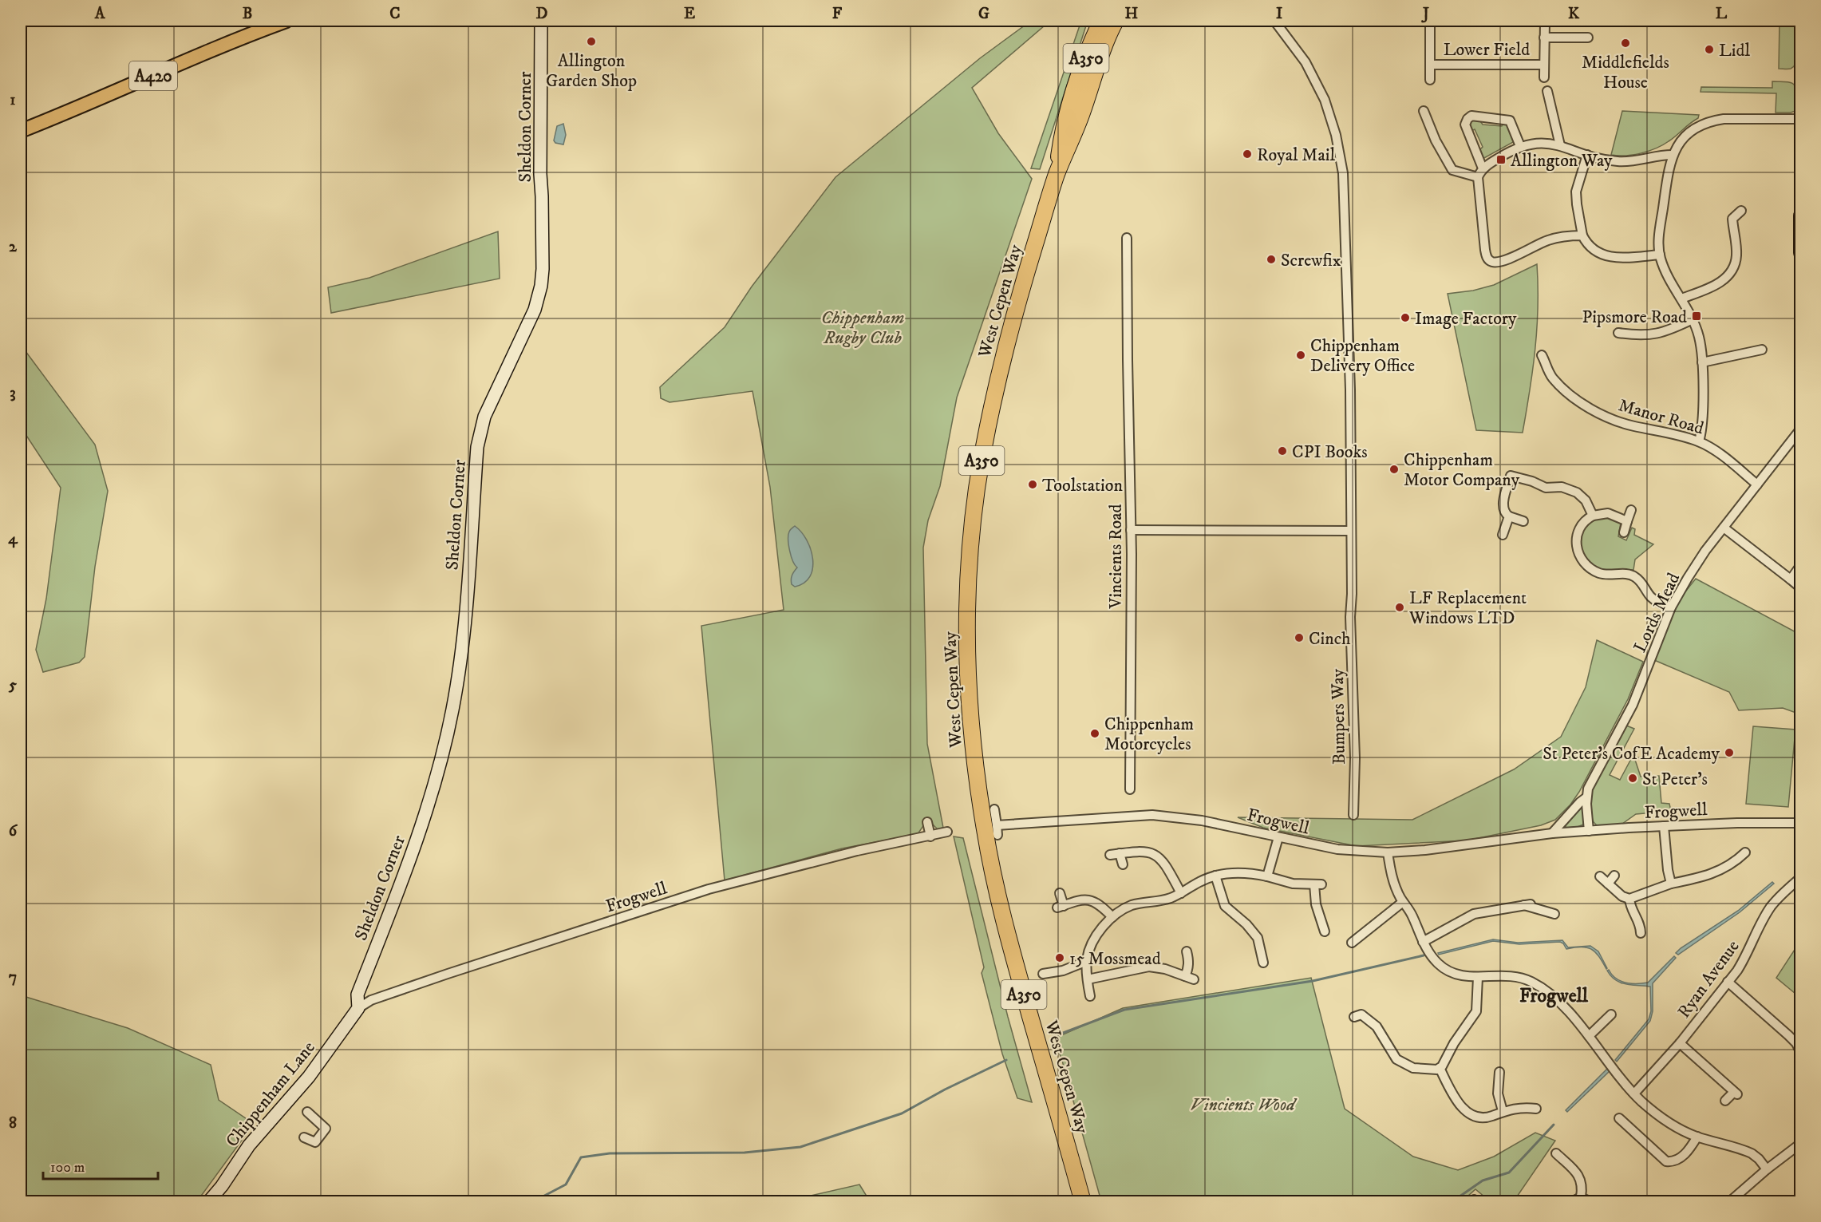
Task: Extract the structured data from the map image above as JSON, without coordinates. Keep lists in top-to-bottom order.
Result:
{
  "streets": {
    "highway": ["A350", "West Cepen Way"],
    "main road": ["A420"],
    "street": [
      "Lower Field",
      "Sheldon Corner",
      "Manor Road",
      "Vincients Road",
      "Lords Mead",
      "Bumpers Way",
      "Frogwell",
      "Ryan Avenue",
      "Chippenham Lane"
    ]
  },
  "crossings": [
    ["Sheldon Corner", "Frogwell"],
    ["Sheldon Corner", "Chippenham Lane"],
    ["Manor Road", "Lords Mead"],
    ["Lords Mead", "Frogwell"],
    ["Frogwell", "Chippenham Lane"]
  ],
  "districts": ["Frogwell"],
  "parks": ["Chippenham Rugby Club", "Vincients Wood"],
  "places": {
    "other": [
      "Allington Garden Shop",
      "Middlefields House",
      "Lidl",
      "Royal Mail",
      "Screwfix",
      "Image Factory",
      "Chippenham Delivery Office",
      "CPI Books",
      "Chippenham Motor Company",
      "Toolstation",
      "LF Replacement Windows LTD",
      "Cinch",
      "Chippenham Motorcycles",
      "St Peter's CofE Academy",
      "St Peter's",
      "15 Mossmead"
    ],
    "transit": ["Allington Way", "Pipsmore Road"]
  },
  "scale_bar": "100 m",
  "grid": {
    "columns": [
      "A",
      "B",
      "C",
      "D",
      "E",
      "F",
      "G",
      "H",
      "I",
      "J",
      "K",
      "L"
    ],
    "rows": [
      "1",
      "2",
      "3",
      "4",
      "5",
      "6",
      "7",
      "8"
    ]
  }
}
